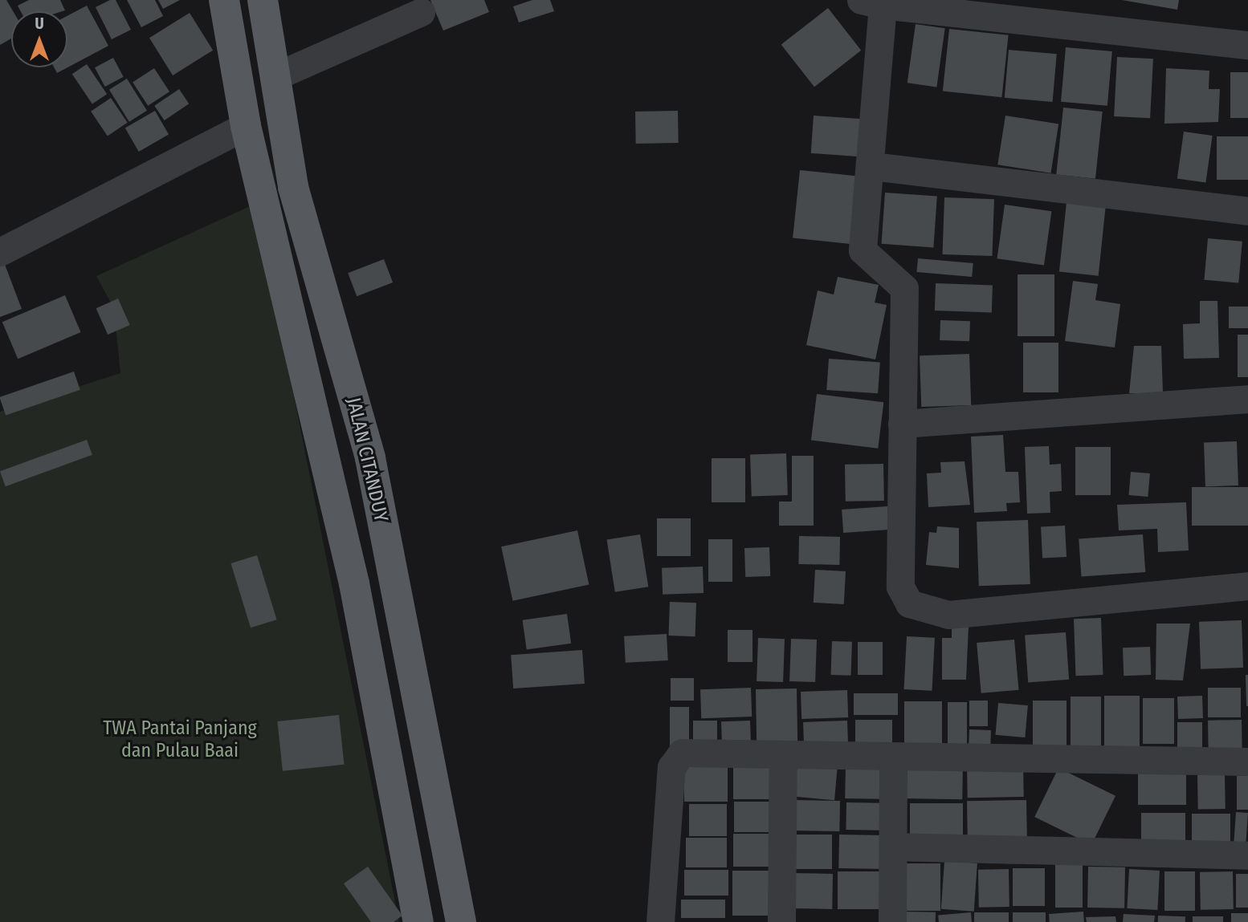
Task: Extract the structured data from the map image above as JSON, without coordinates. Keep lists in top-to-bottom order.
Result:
{
  "streets": {
    "main road": ["JALAN CITANDUY"]
  },
  "parks": ["TWA Pantai Panjang dan Pulau Baai"],
  "north": "top"
}
